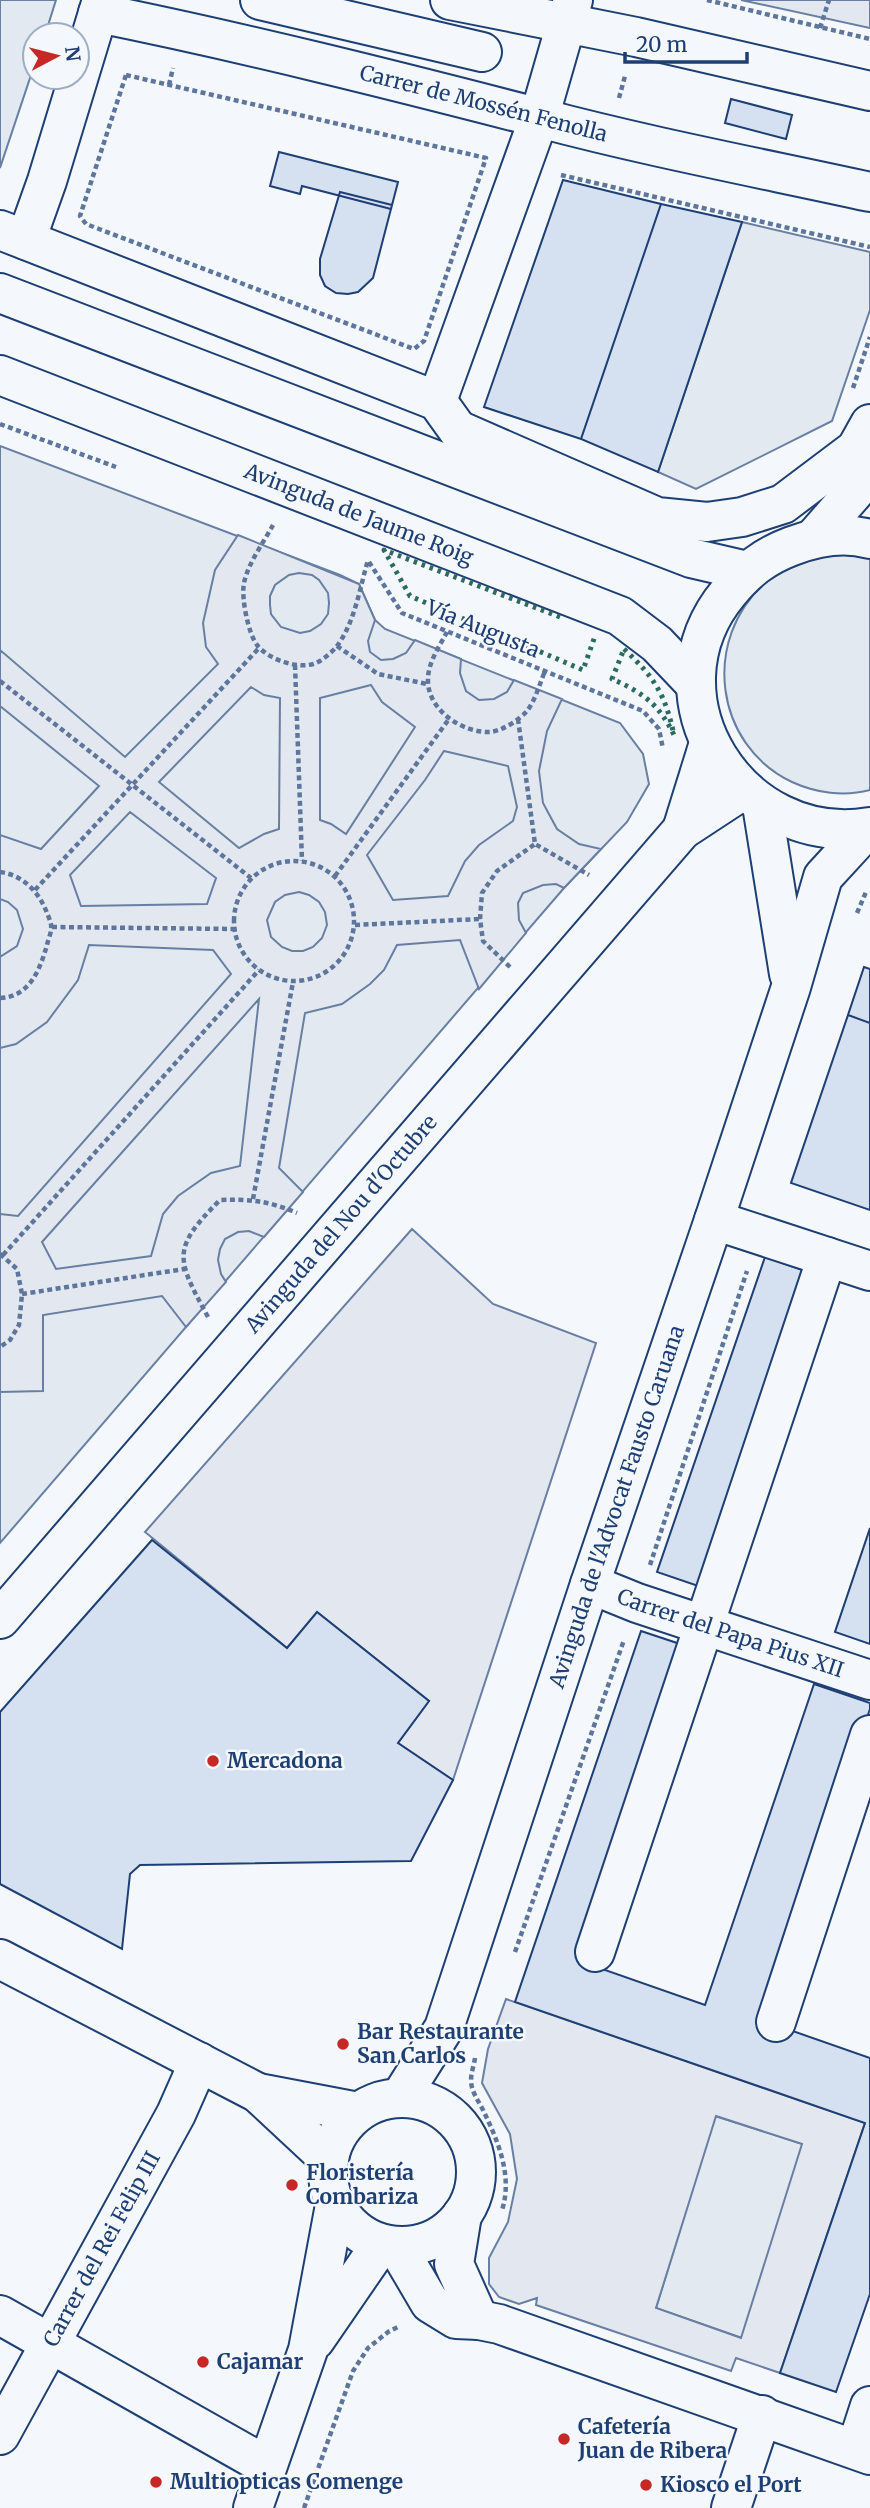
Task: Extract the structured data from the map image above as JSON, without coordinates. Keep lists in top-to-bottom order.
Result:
{
  "streets": {
    "street": [
      "Carrer de Mossén Fenolla",
      "Avinguda de Jaume Roig",
      "Avinguda del Nou d'Octubre",
      "Avinguda de l'Advocat Fausto Caruana",
      "Carrer del Papa Pius XII",
      "Carrer del Rei Felip III"
    ],
    "path": ["Vía Augusta"]
  },
  "crossings": [
    ["Avinguda del Nou d'Octubre", "Avinguda de l'Advocat Fausto Caruana"],
    ["Avinguda de l'Advocat Fausto Caruana", "Carrer del Papa Pius XII"]
  ],
  "places": [
    "Mercadona",
    "Bar Restaurante San Carlos",
    "Floristería Combariza",
    "Cajamar",
    "Cafetería Juan de Ribera",
    "Multiopticas Comenge",
    "Kiosco el Port"
  ],
  "scale_bar": "20 m",
  "north": "right"
}
